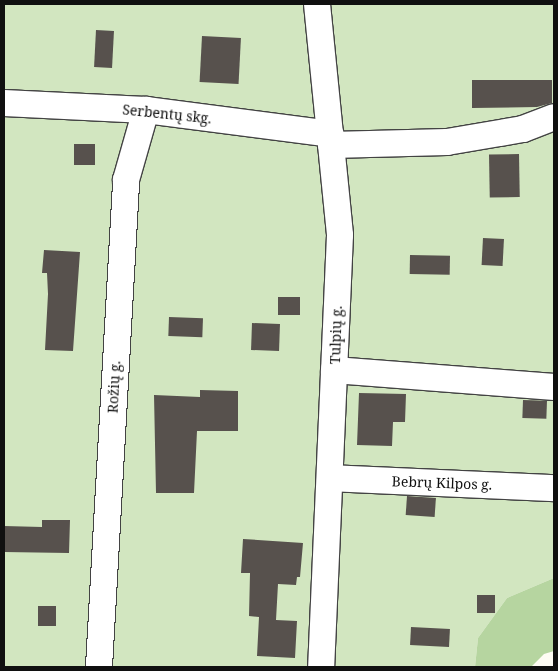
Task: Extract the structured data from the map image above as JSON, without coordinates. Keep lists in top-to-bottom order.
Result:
{
  "streets": {
    "street": [
      "Serbentų skg.",
      "Tulpių g.",
      "Rožių g.",
      "Bebrų Kilpos g."
    ]
  },
  "crossings": [
    ["Serbentų skg.", "Tulpių g."],
    ["Serbentų skg.", "Rožių g."],
    ["Tulpių g.", "Bebrų Kilpos g."]
  ]
}
